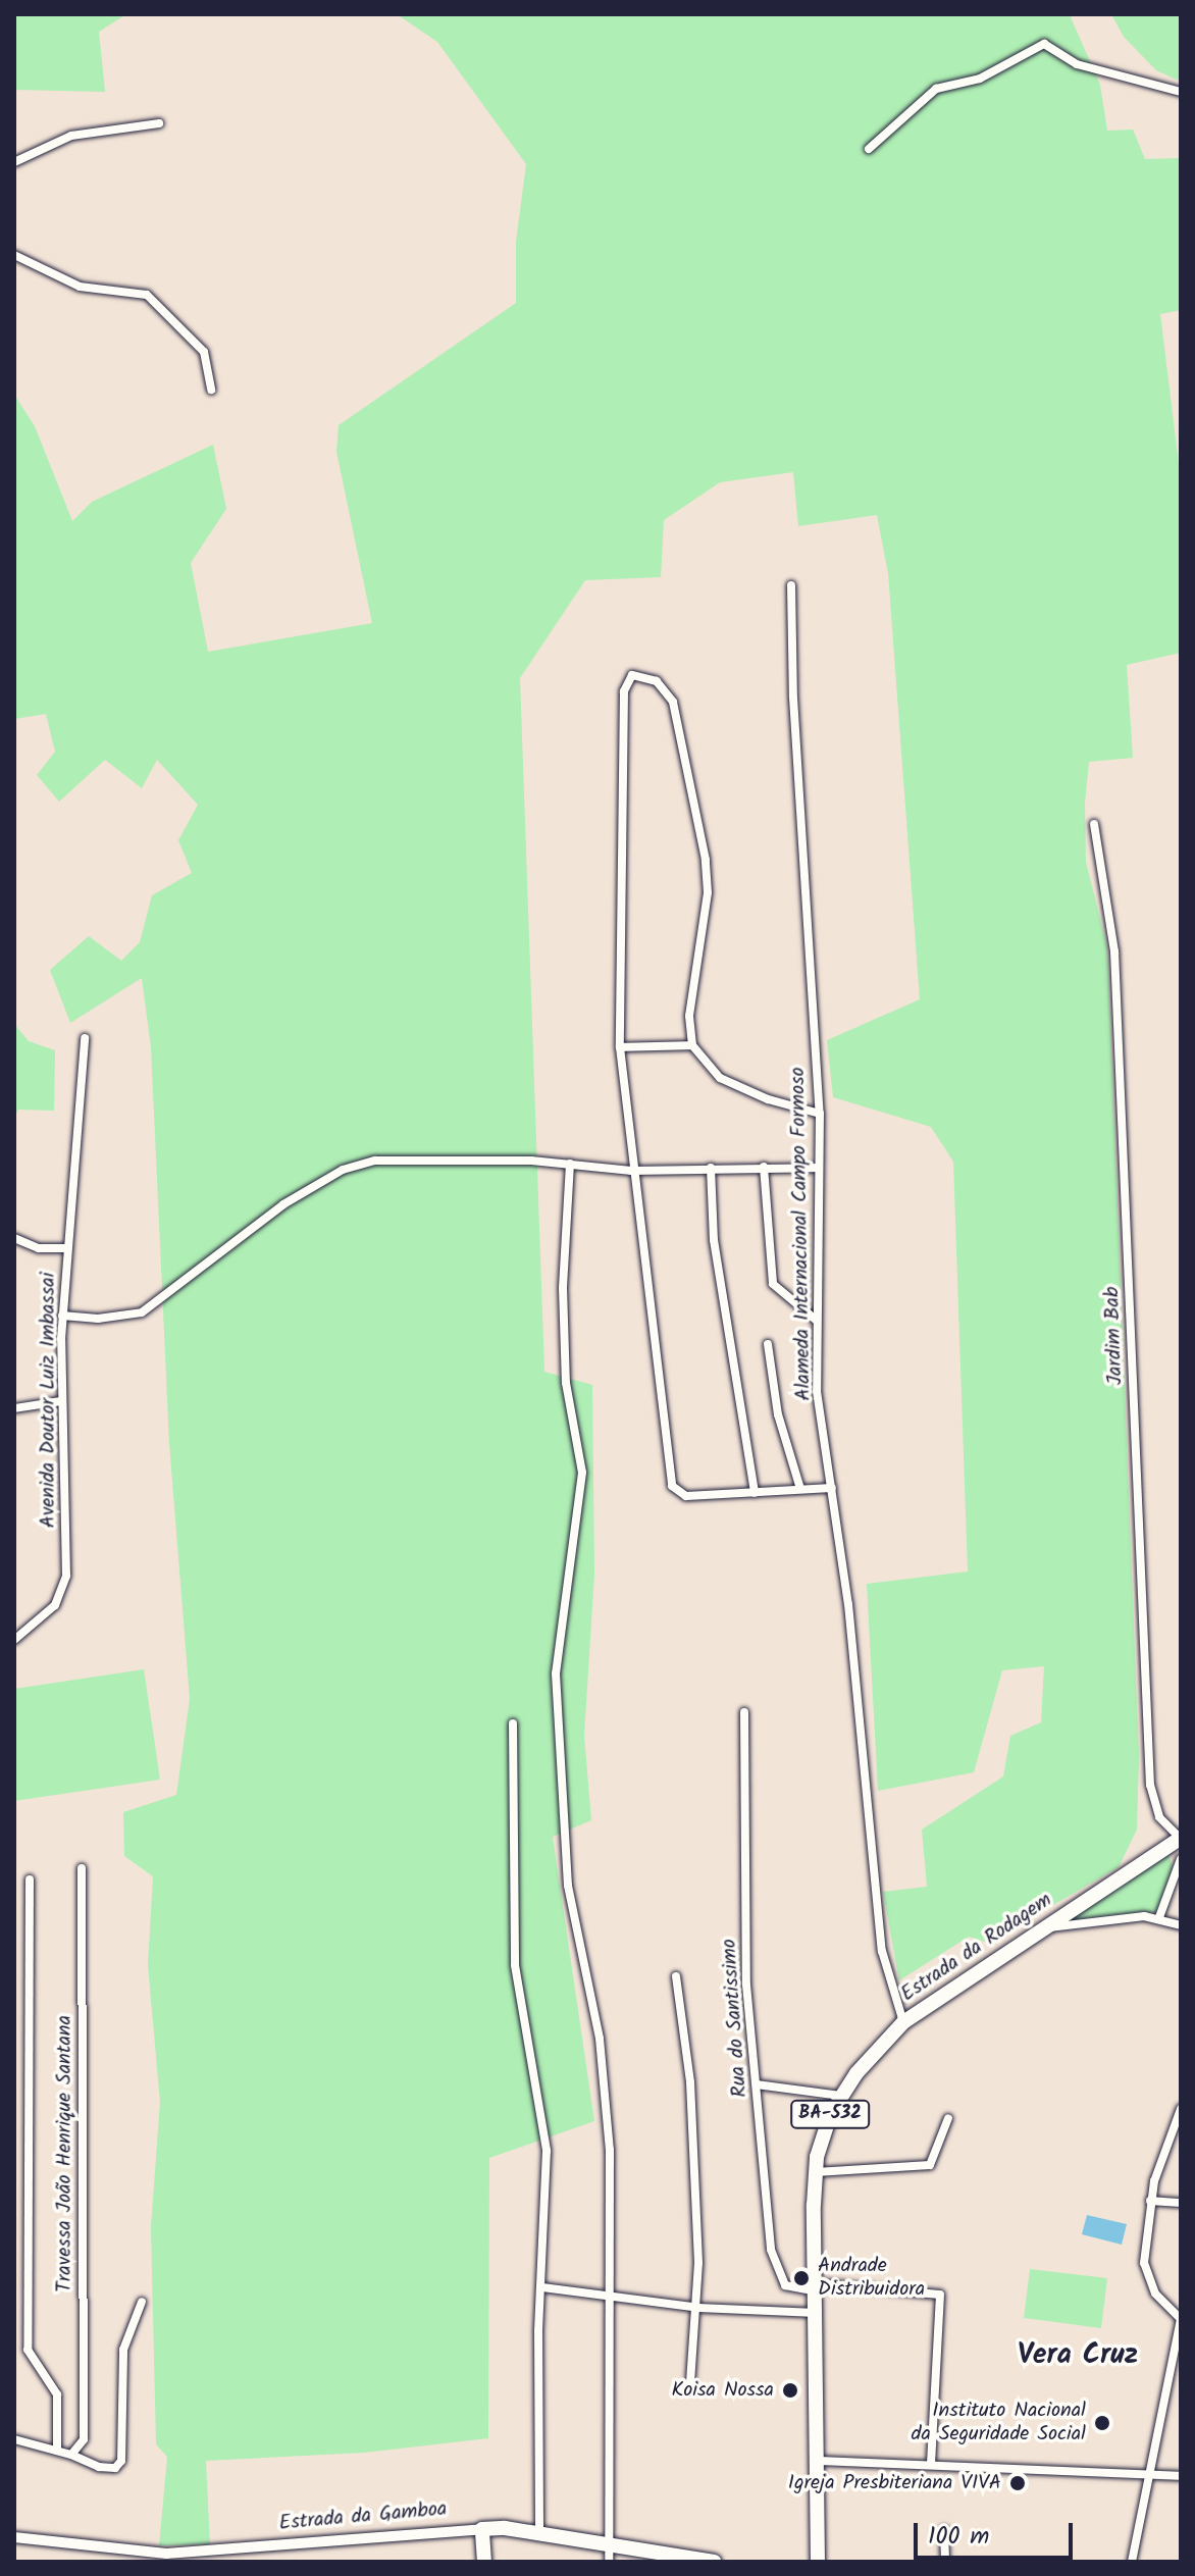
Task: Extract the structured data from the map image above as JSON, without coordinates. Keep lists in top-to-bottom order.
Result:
{
  "streets": {
    "main road": ["Estrada da Rodagem", "BA-532", "Estrada da Gamboa"],
    "street": [
      "Alameda Internacional Campo Formoso",
      "Jardim Bab",
      "Avenida Doutor Luiz Imbassai",
      "Rua do Santissimo",
      "Travessa João Henrique Santana"
    ]
  },
  "crossings": [
    ["Alameda Internacional Campo Formoso", "Estrada da Rodagem"],
    ["Jardim Bab", "Estrada da Rodagem"],
    ["Estrada da Rodagem", "Rua do Santissimo"]
  ],
  "districts": ["Vera Cruz"],
  "places": [
    "Andrade Distribuidora",
    "Koisa Nossa",
    "Instituto Nacional da Seguridade Social",
    "Igreja Presbiteriana VIVA"
  ],
  "scale_bar": "100 m"
}
